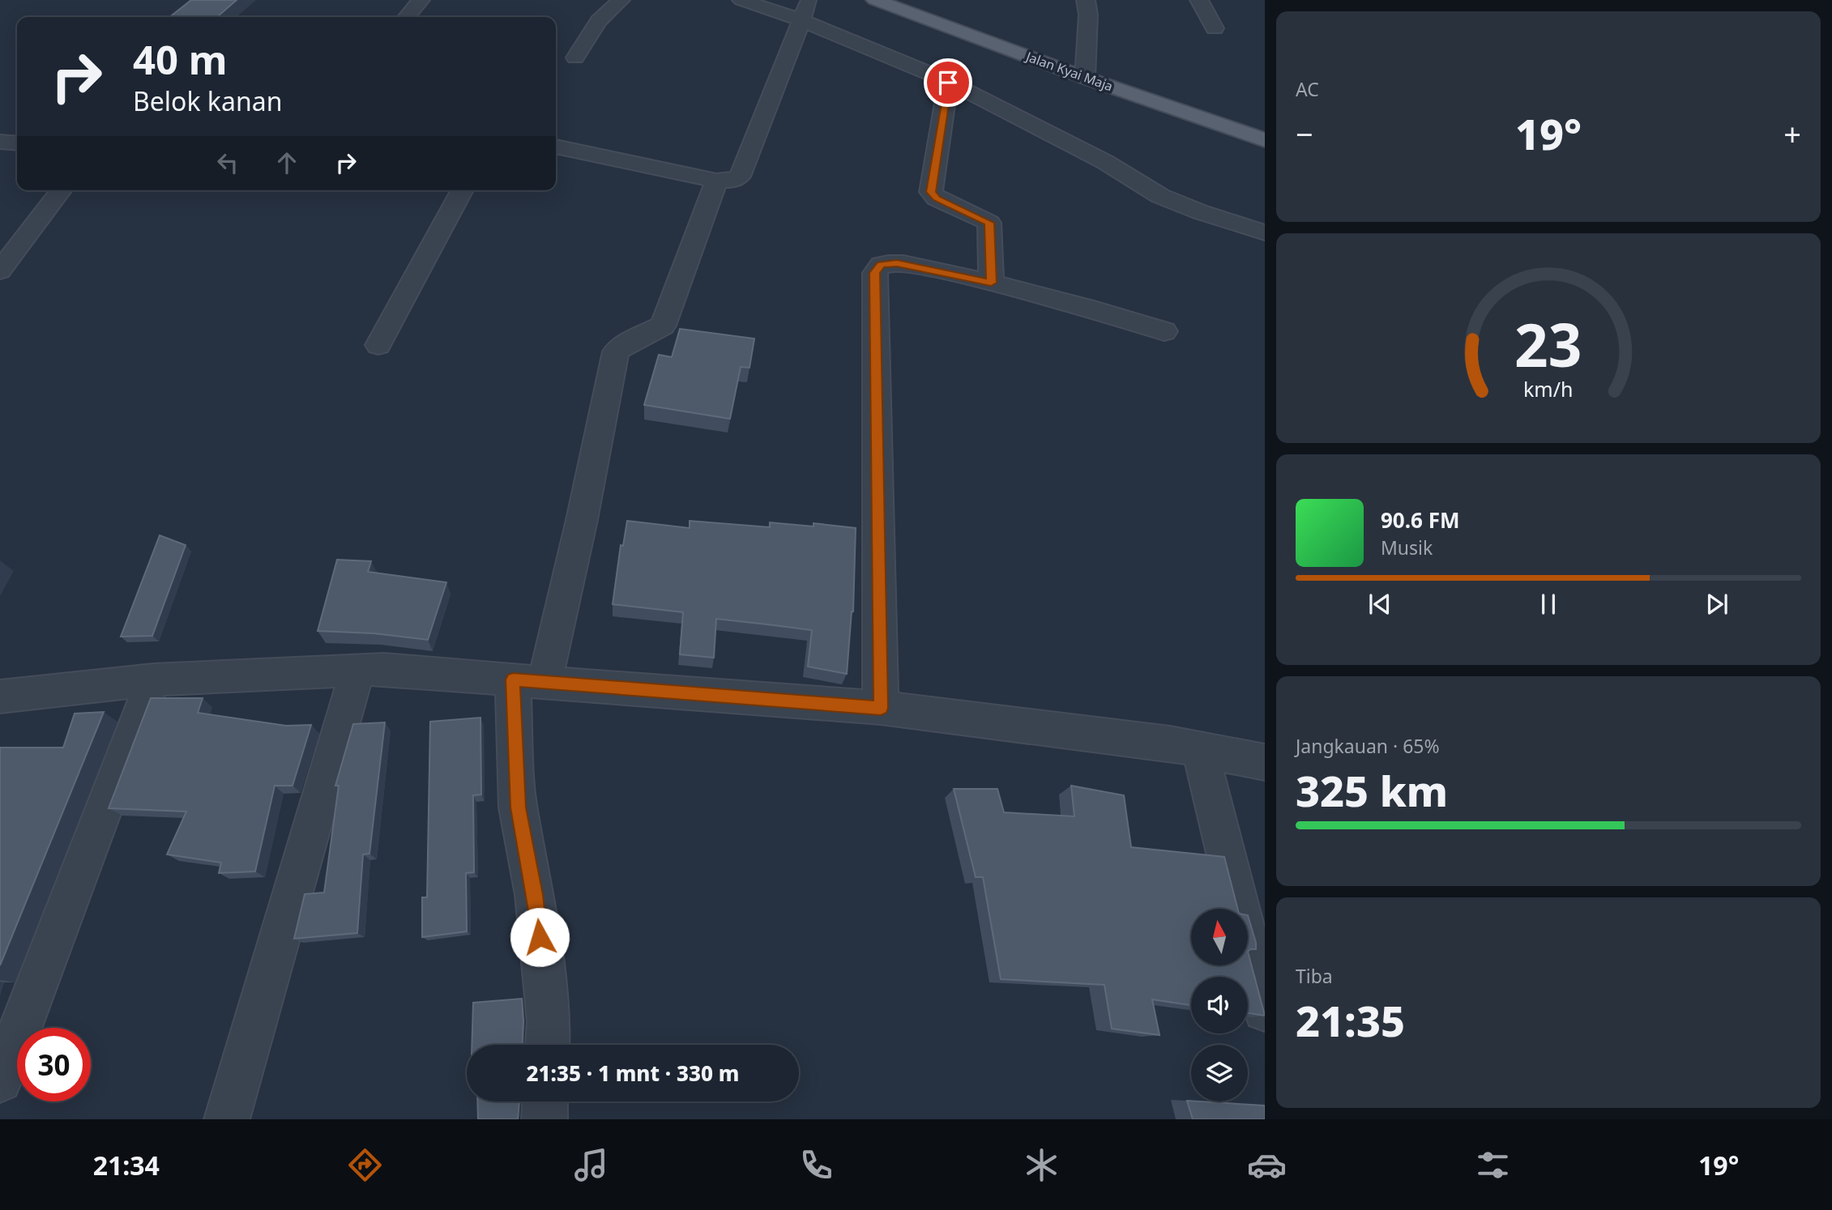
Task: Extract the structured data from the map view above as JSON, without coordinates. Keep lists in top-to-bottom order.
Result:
{
  "streets": {
    "main road": ["Jalan Kyai Maja"]
  },
  "north": "top",
  "page": {
    "tile": [
      "AC",
      ["Jangkauan · 65%", "325 km"],
      ["Tiba", "21:35"]
    ],
    "turn": ["40 m", "Belok kanan"],
    "heat": ["−", "19°", "+"],
    "song": ["90.6 FM", "Musik"],
    "limit": "30",
    "trip": "21:35 · 1 mnt · 330 m",
    "tabs": ["21:34", "19°"],
    "gauge": ["23", "km/h"]
  }
}
